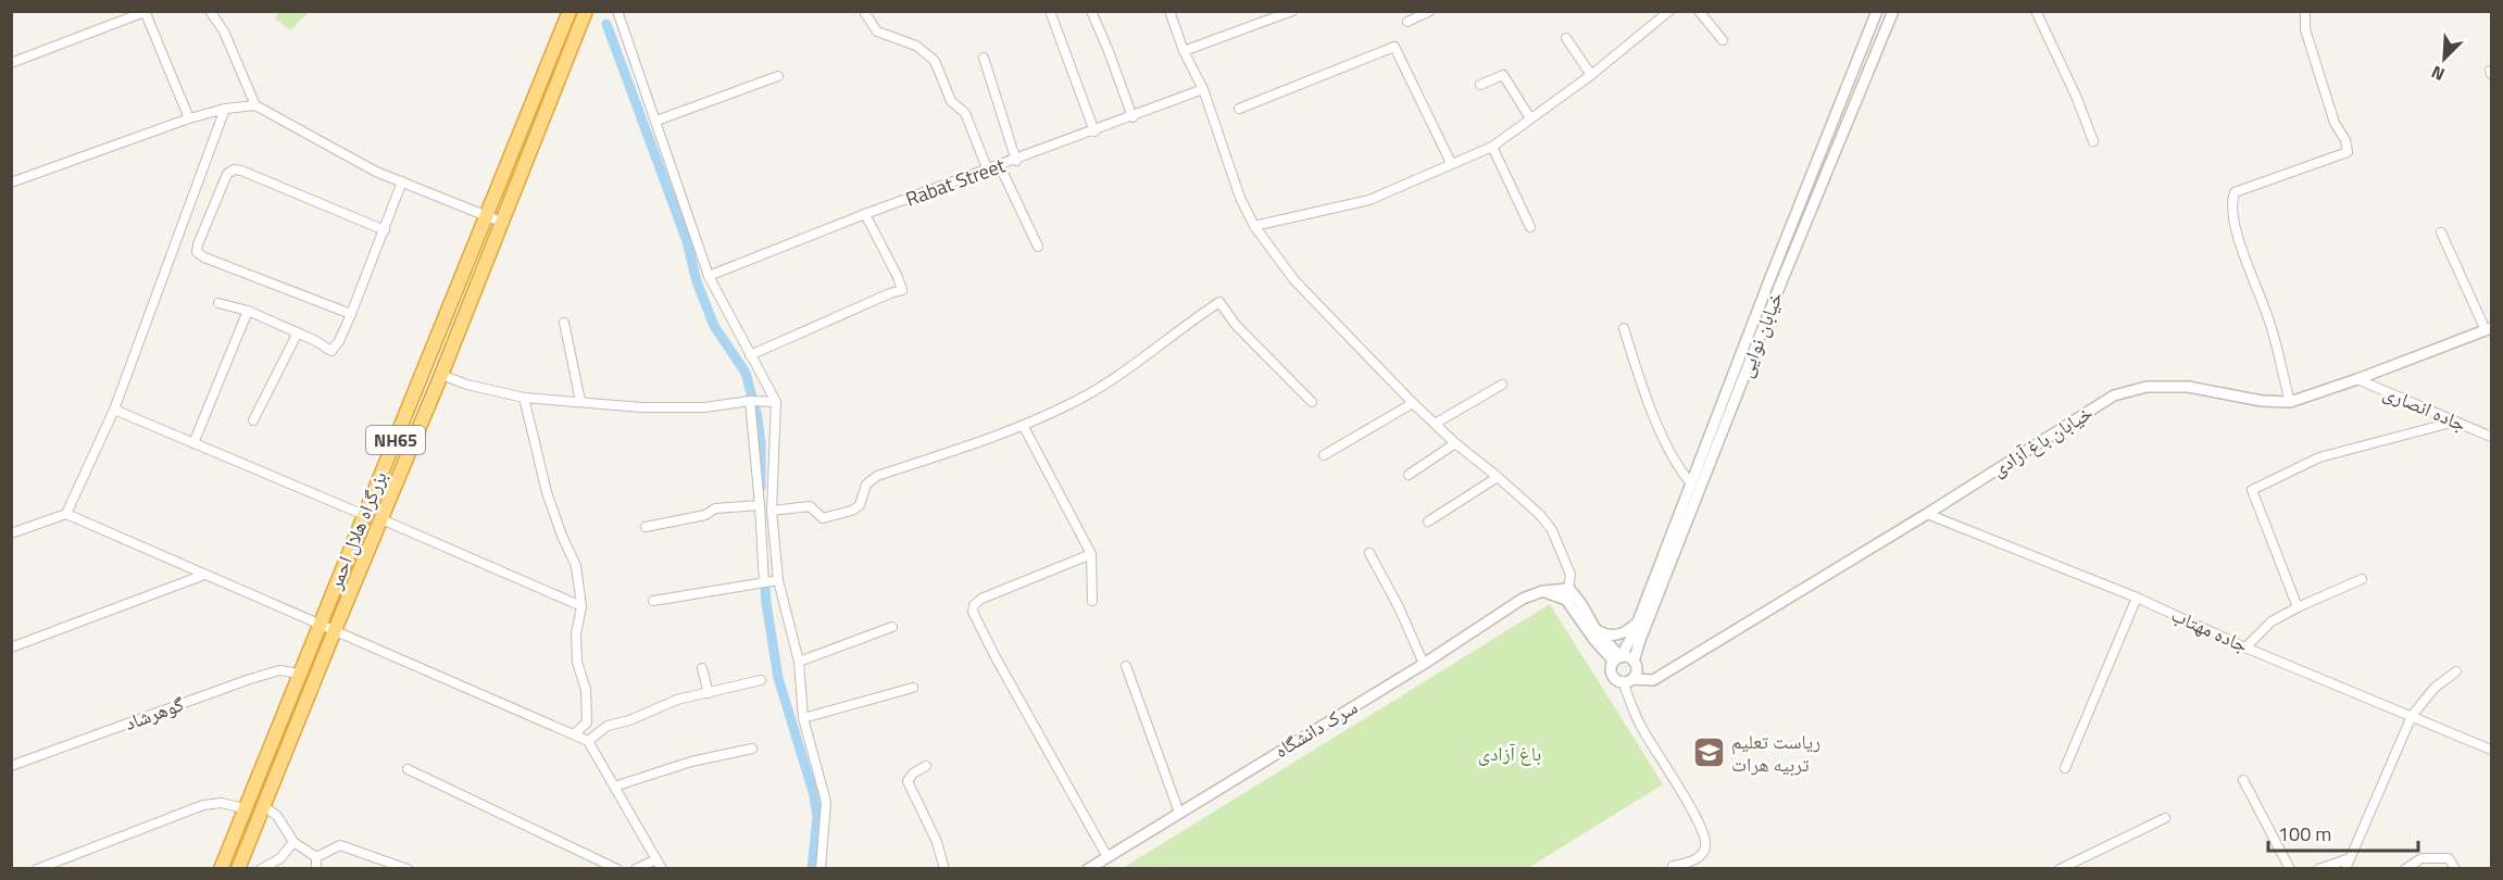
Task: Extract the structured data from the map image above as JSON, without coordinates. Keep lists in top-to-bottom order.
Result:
{
  "streets": {
    "highway": ["NH65", "بزرگراه هلال احمر"],
    "street": [
      "Rabat Street",
      "خیابان نوایی",
      "جاده انصاری",
      "خیابان باغ آزادی",
      "جاده مهتاب",
      "گوهرشاد",
      "سرک دانشگاه"
    ]
  },
  "crossings": [
    ["خیابان نوایی", "خیابان باغ آزادی"],
    ["جاده انصاری", "خیابان باغ آزادی"],
    ["خیابان باغ آزادی", "جاده مهتاب"],
    ["بزرگراه هلال احمر", "گوهرشاد"]
  ],
  "parks": ["باغ آزادی"],
  "places": {
    "school or university": ["ریاست تعلیم تربیه هرات"]
  },
  "scale_bar": "100 m",
  "north": "bottom left"
}
